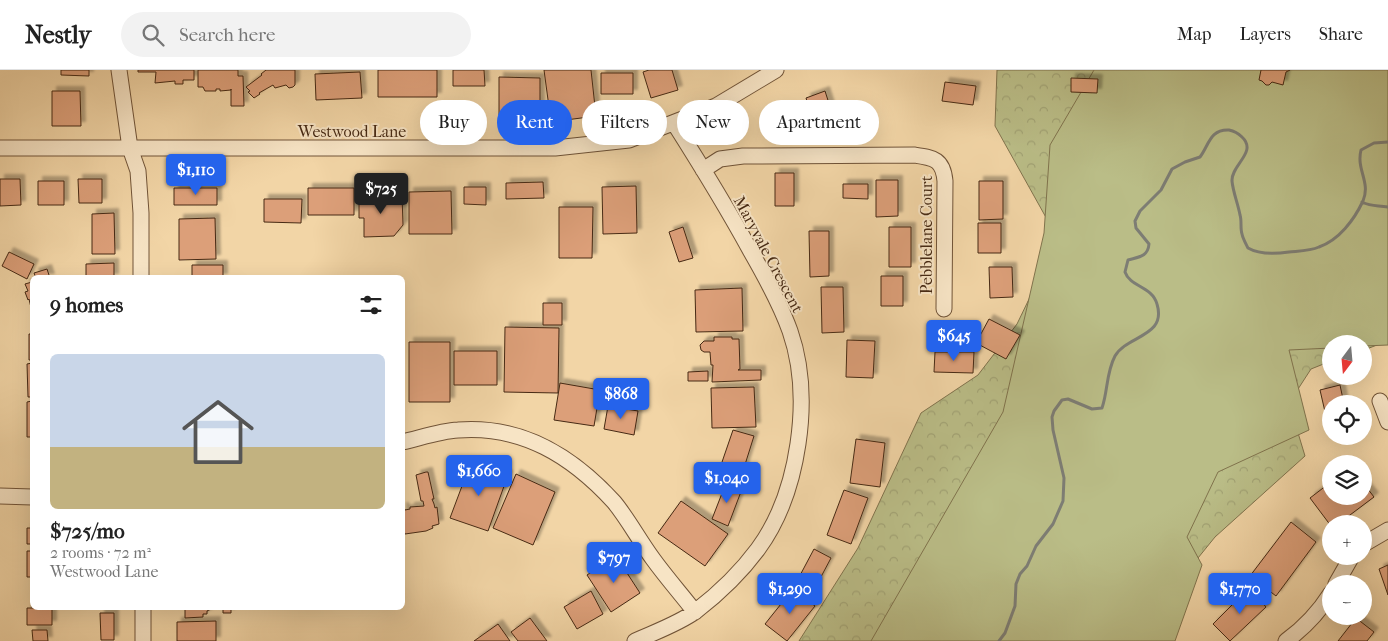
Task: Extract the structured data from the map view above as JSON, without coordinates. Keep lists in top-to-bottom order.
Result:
{
  "streets": {
    "street": ["Westwood Lane", "Pebblelane Court", "Maryvale Crescent"]
  },
  "crossings": [
    ["Westwood Lane", "Maryvale Crescent"],
    ["Pebblelane Court", "Maryvale Crescent"]
  ],
  "north": "bottom",
  "page": {
    "header": "Nestly",
    "search": "Search here",
    "nav": ["Map", "Layers", "Share"],
    "chip": [
      "Buy",
      "Rent",
      "Filters",
      "New",
      "Apartment"
    ],
    "price": [
      "$1,110",
      "$725",
      "$645",
      "$868",
      "$1,660",
      "$1,040",
      "$797",
      "$1,290",
      "$1,770"
    ],
    "heading": "9 homes",
    "map_buttons": ["+", "−"],
    "list": [
      {
        "name": "$725/mo",
        "note": "2 rooms · 72 m² · Westwood Lane"
      }
    ]
  }
}
